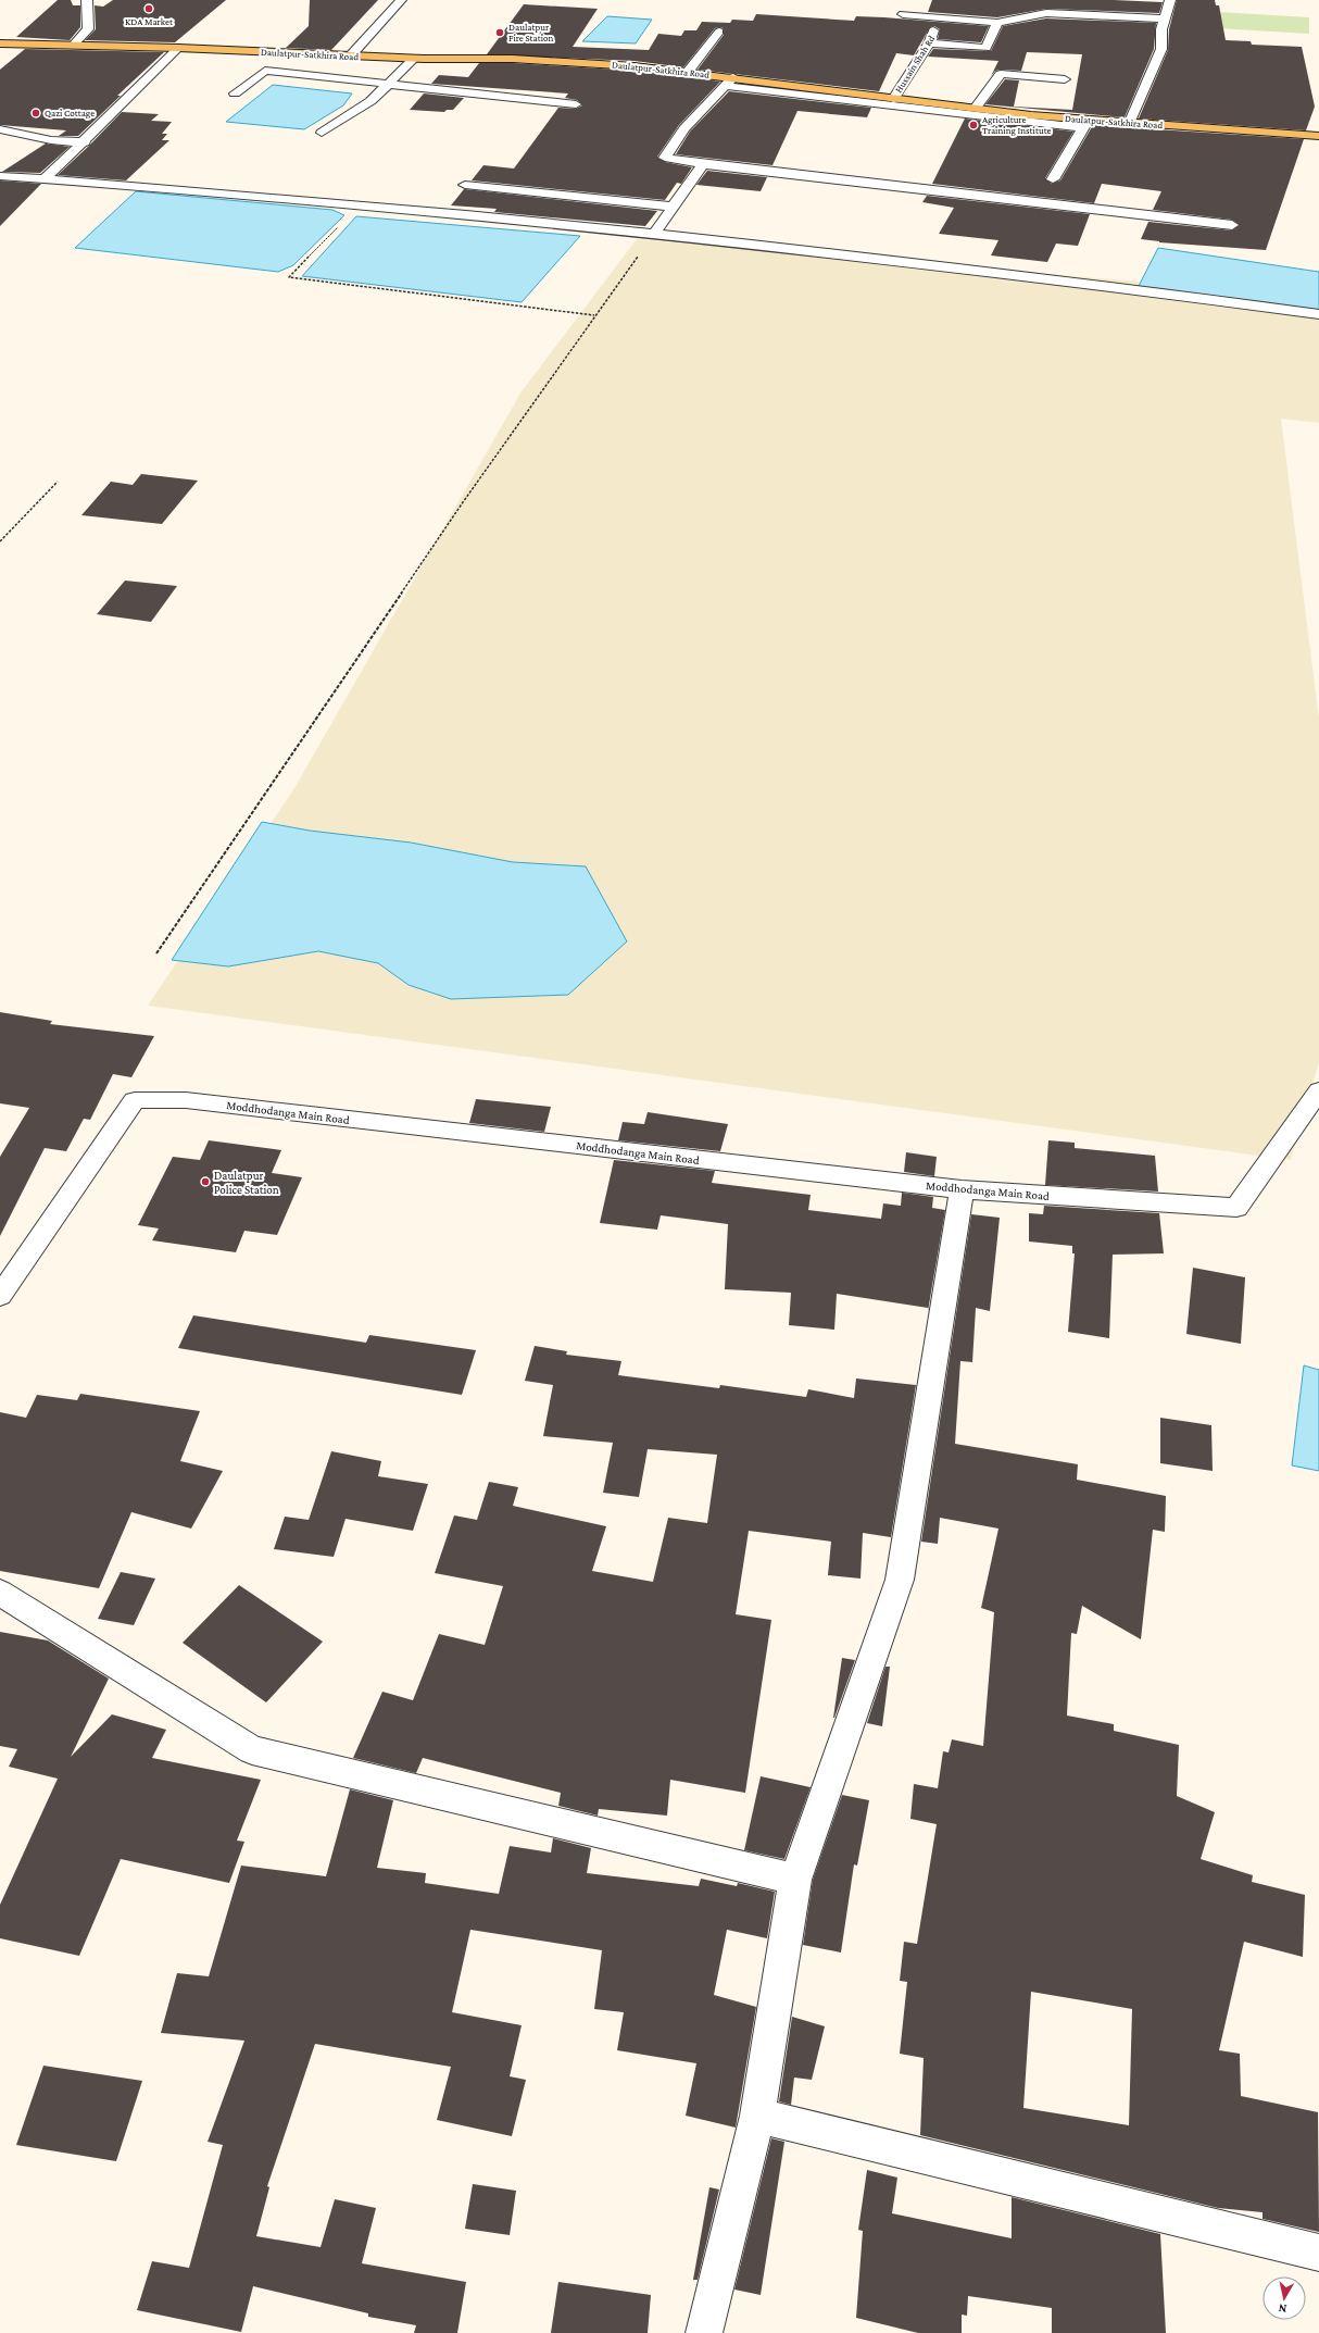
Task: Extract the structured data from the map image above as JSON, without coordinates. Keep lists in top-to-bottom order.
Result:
{
  "streets": {
    "main road": ["Daulatpur-Satkhira Road"],
    "street": ["Hussain Shah Rd", "Moddhodanga Main Road"]
  },
  "crossings": [
    ["Daulatpur-Satkhira Road", "Hussain Shah Rd"]
  ],
  "places": [
    "KDA Market",
    "Daulatpur Fire Station",
    "Qazi Cottage",
    "Agriculture Training Institute",
    "Daulatpur Police Station"
  ],
  "north": "bottom"
}
